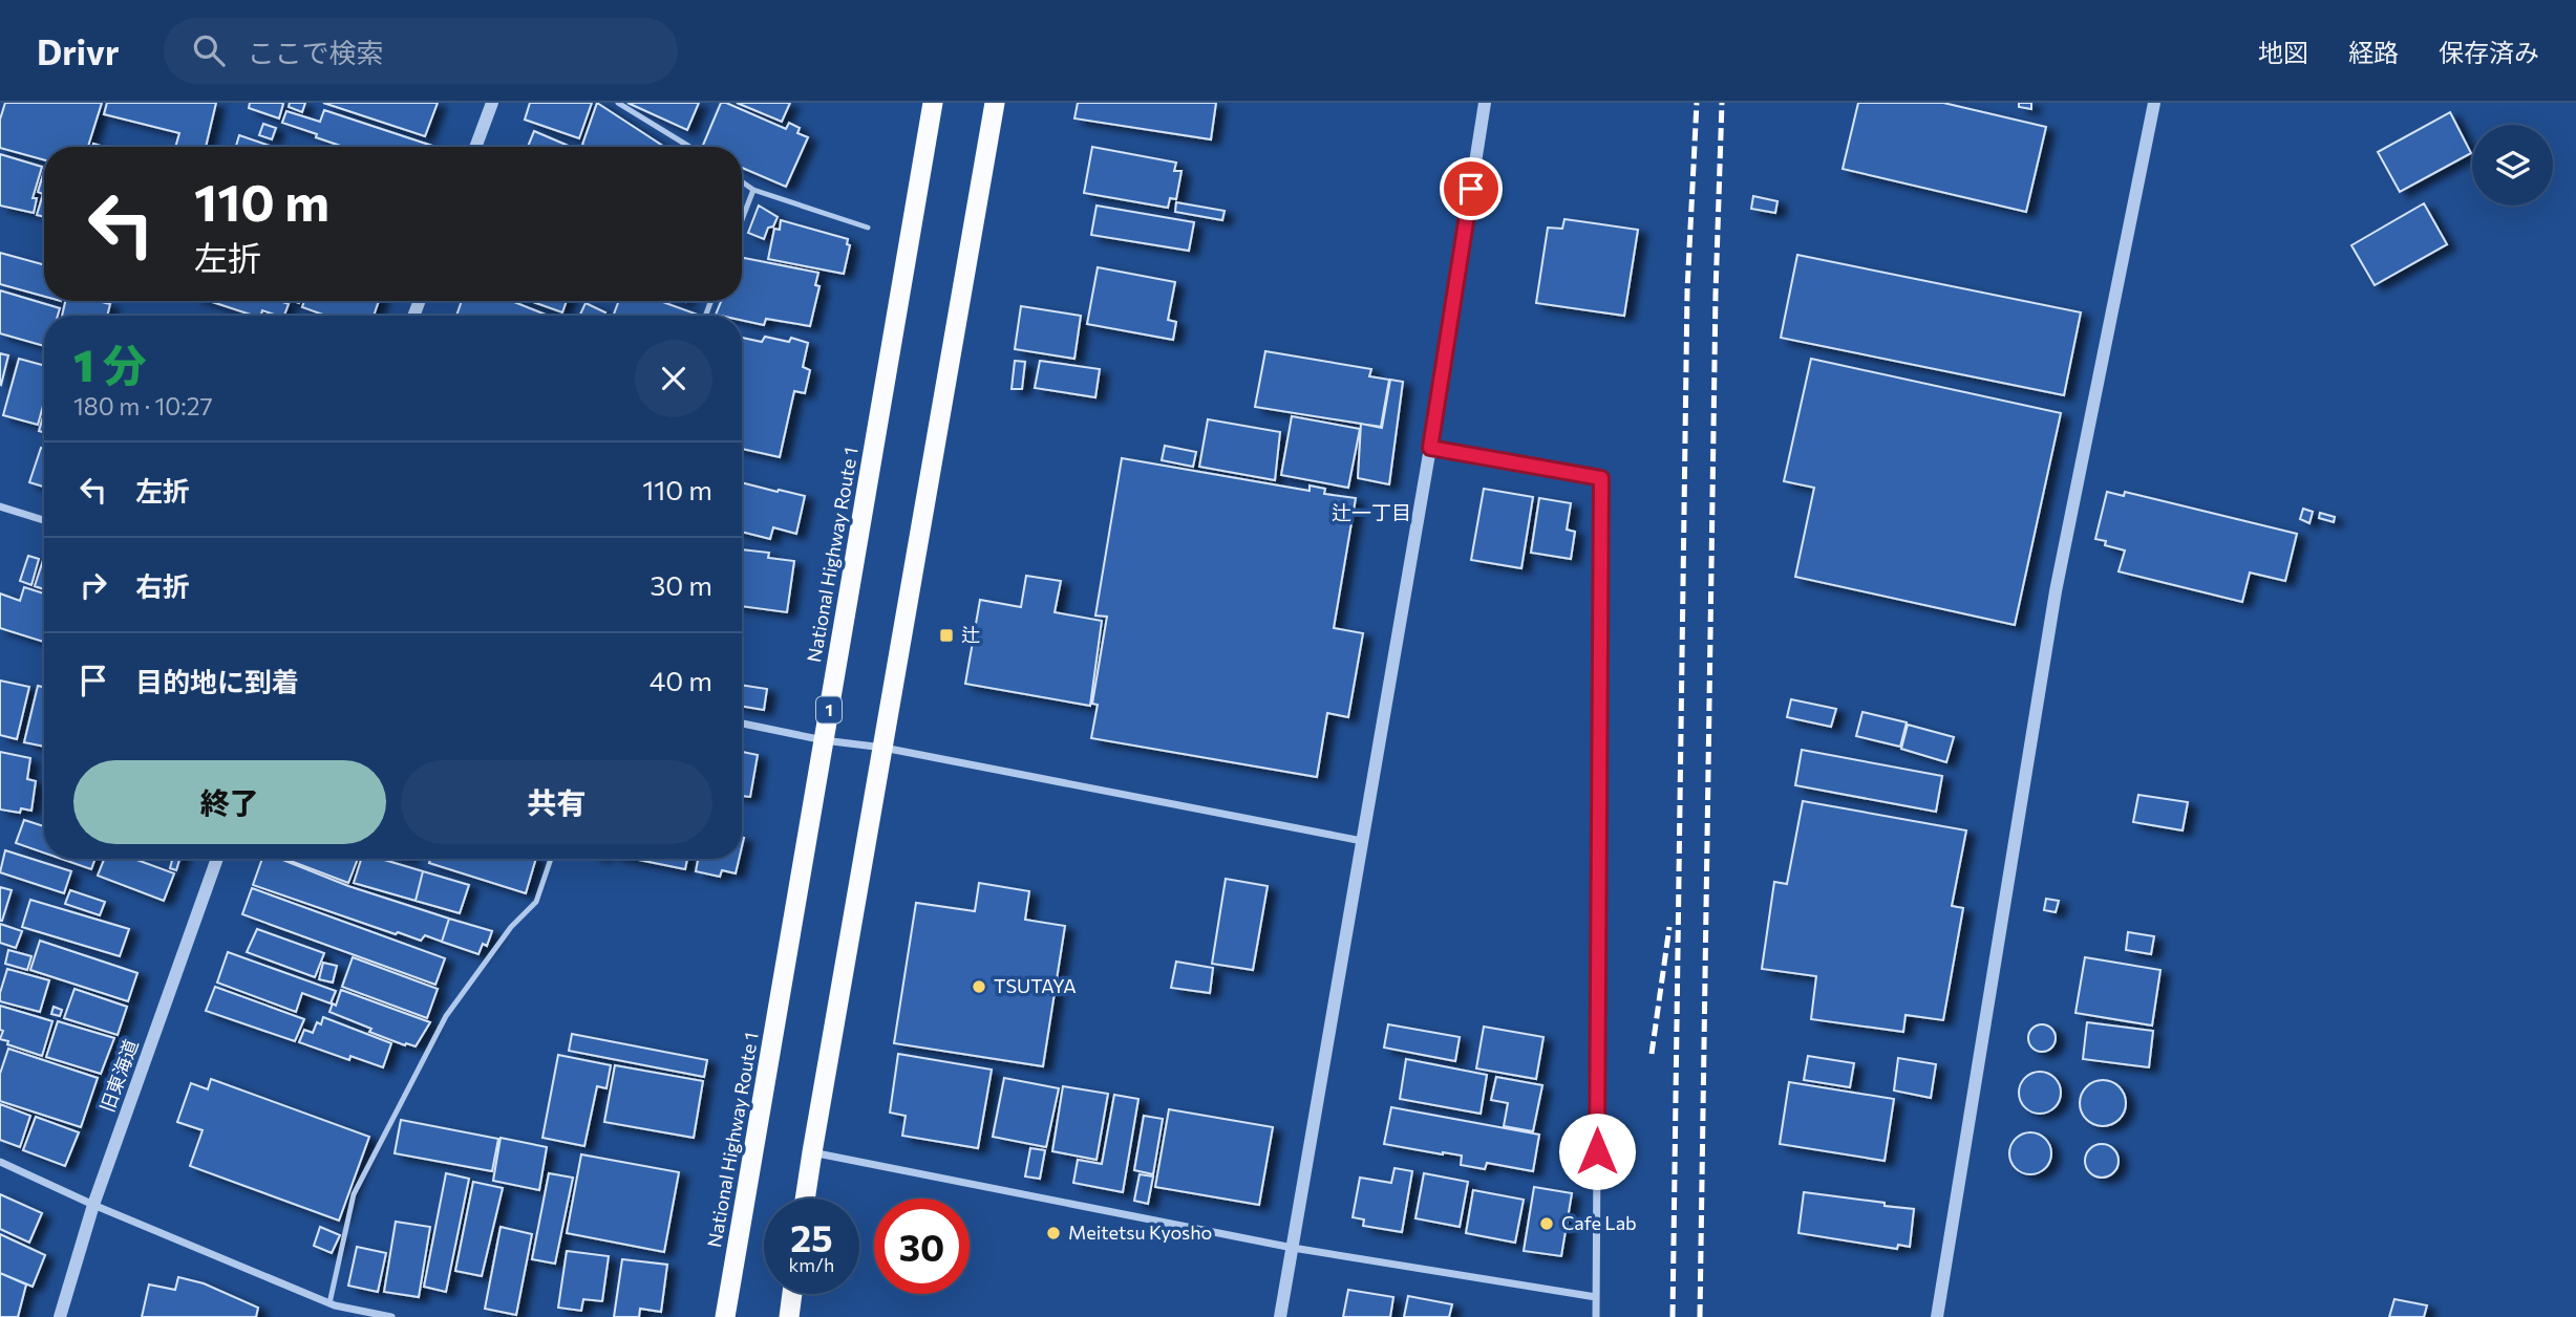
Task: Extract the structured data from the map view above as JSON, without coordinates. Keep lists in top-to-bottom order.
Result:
{
  "streets": {
    "highway": ["National Highway Route 1", "1"],
    "street": ["旧東海道"]
  },
  "districts": ["辻一丁目"],
  "places": {
    "transit": ["辻"],
    "other": ["TSUTAYA", "Cafe Lab", "Meitetsu Kyosho"]
  },
  "page": {
    "header": "Drivr",
    "search": "ここで検索",
    "nav": ["地図", "経路", "保存済み"],
    "turn": ["110 m", "左折"],
    "heading": ["1 分", "180 m · 10:27"],
    "list": [
      {
        "name": "左折",
        "value": "110 m"
      },
      {
        "name": "右折",
        "value": "30 m"
      },
      {
        "name": "目的地に到着",
        "value": "40 m"
      }
    ],
    "buttons": ["終了", "共有"],
    "speed": "25 km/h",
    "limit": "30"
  }
}
